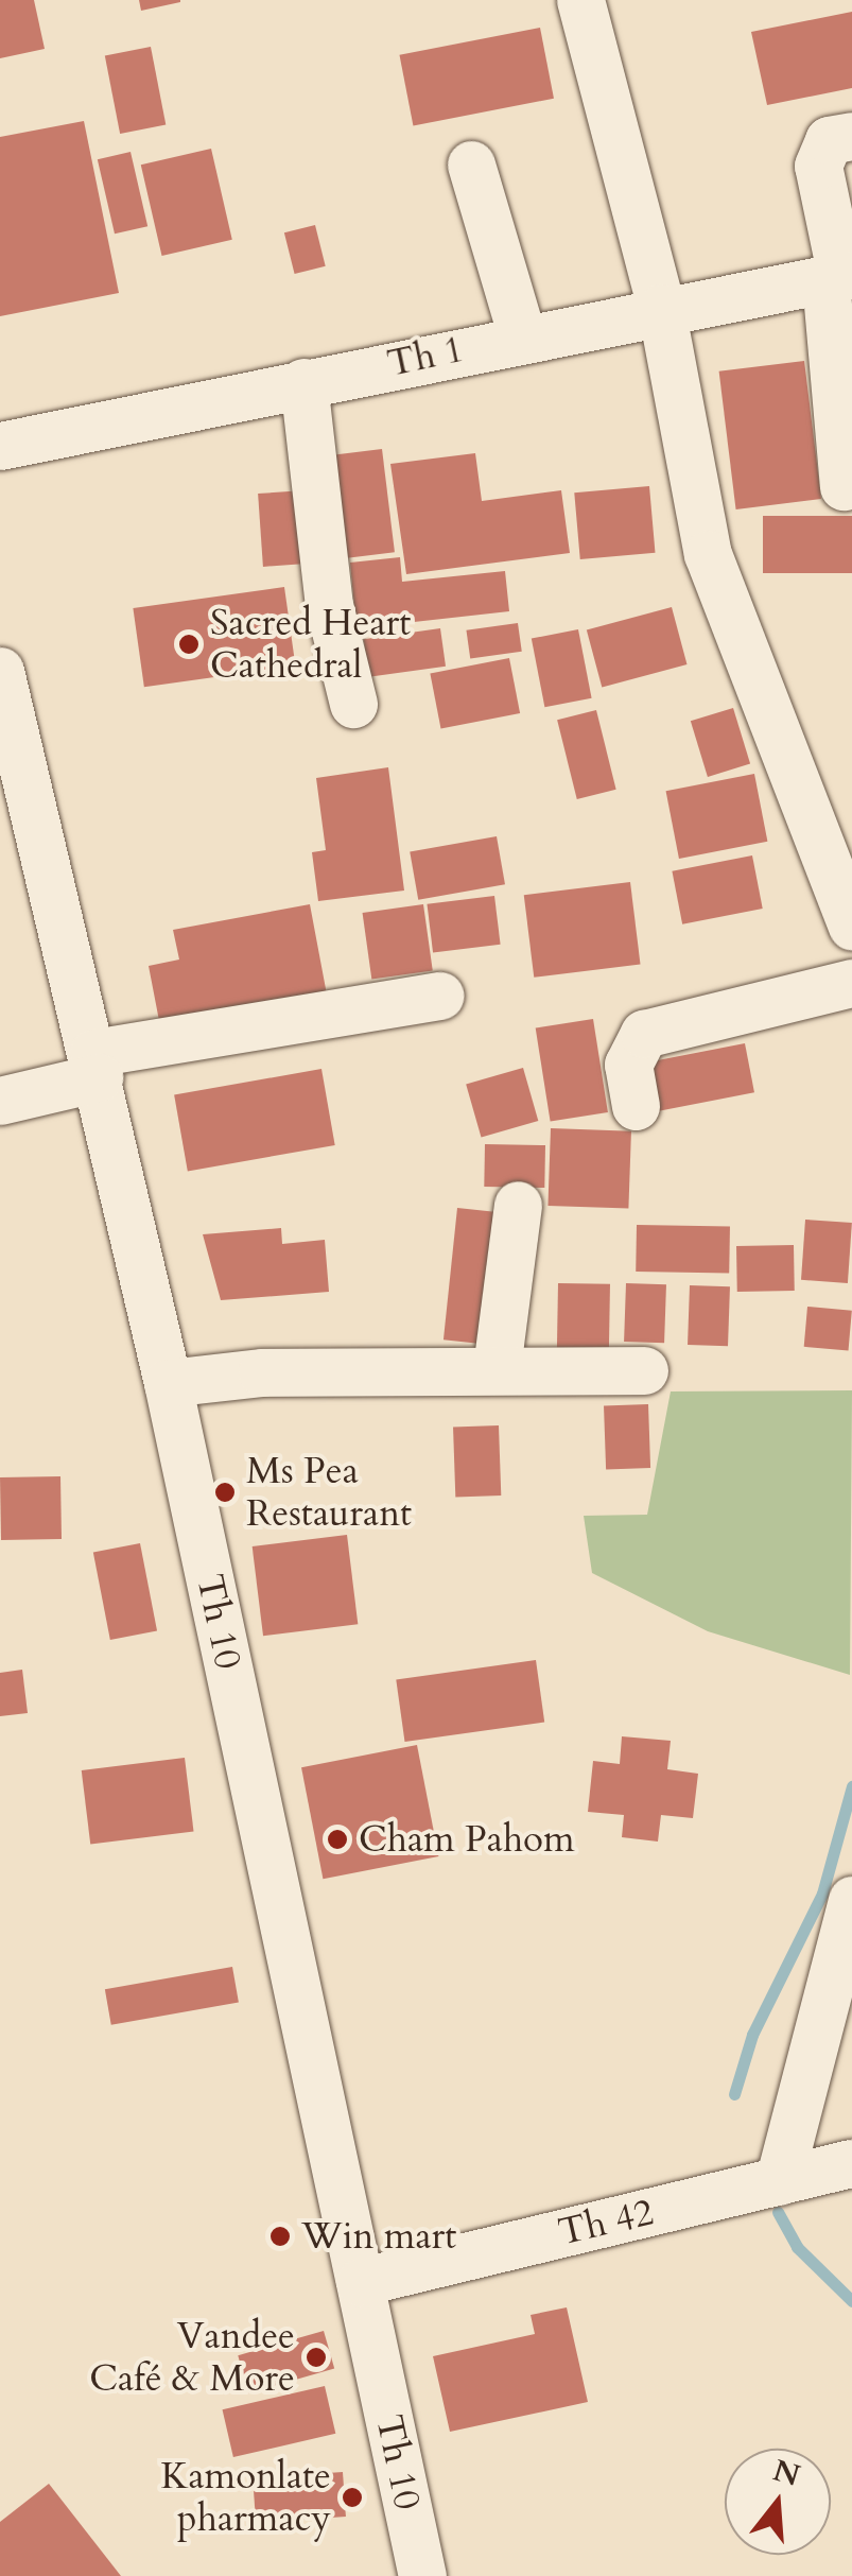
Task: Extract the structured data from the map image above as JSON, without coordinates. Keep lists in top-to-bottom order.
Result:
{
  "streets": {
    "street": ["Th 1", "Th 10", "Th 42"]
  },
  "crossings": [
    ["Th 10", "Th 42"]
  ],
  "places": [
    "Sacred Heart Cathedral",
    "Ms Pea Restaurant",
    "Cham Pahom",
    "Win mart",
    "Vandee Café & More",
    "Kamonlate pharmacy"
  ],
  "north": "top"
}
